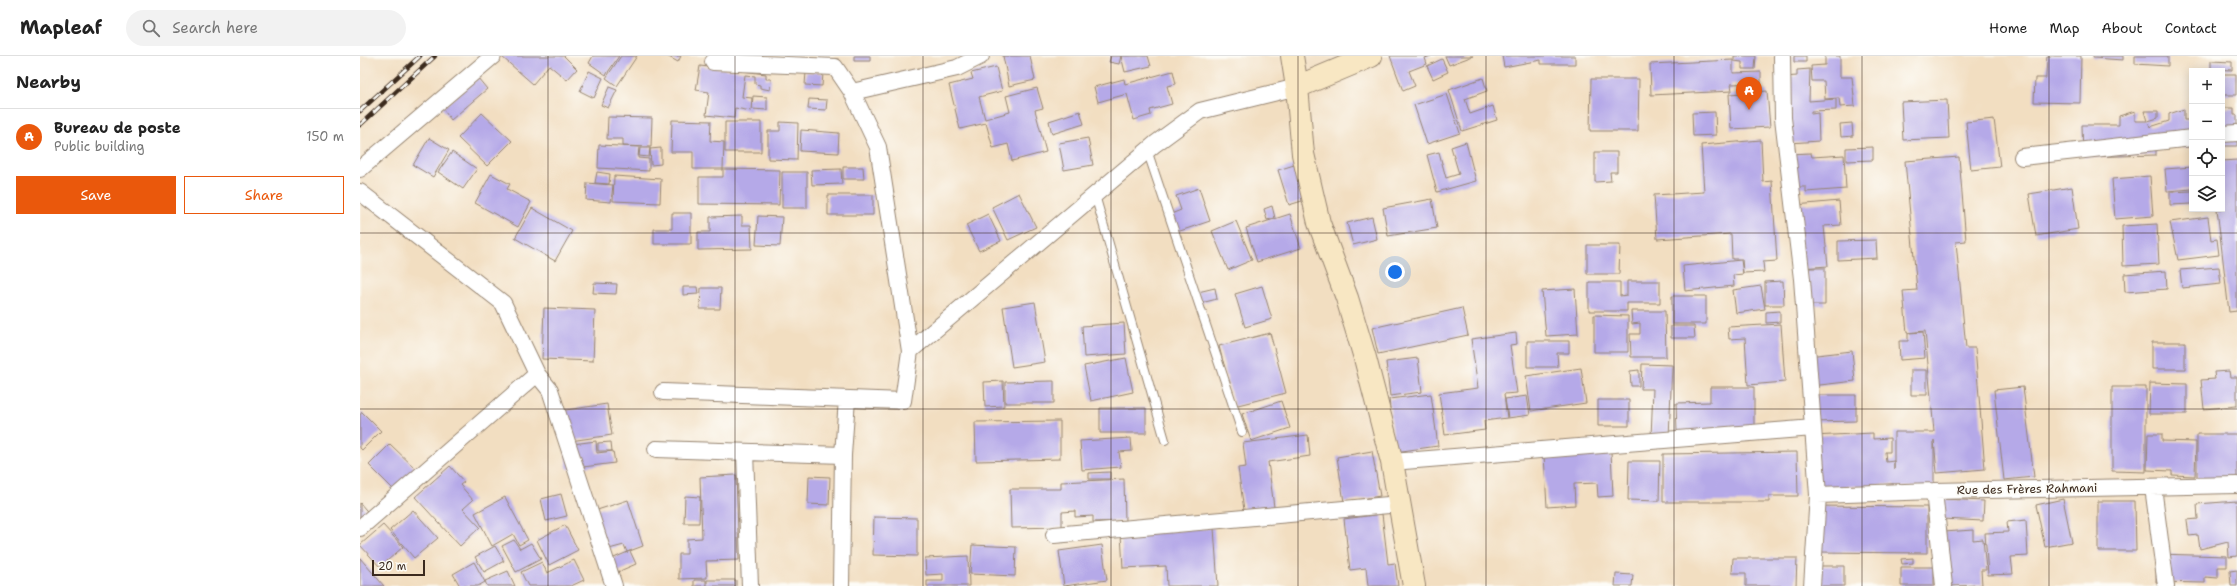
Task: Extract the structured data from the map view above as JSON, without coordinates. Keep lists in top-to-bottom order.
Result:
{
  "streets": {
    "street": ["Rue des Frères Rahmani"]
  },
  "scale_bar": "20 m",
  "page": {
    "header": "Mapleaf",
    "search": "Search here",
    "nav": [
      "Home",
      "Map",
      "About",
      "Contact"
    ],
    "heading": "Nearby",
    "map_buttons": ["+", "−"],
    "pins": "A",
    "list": [
      {
        "mark": "A",
        "name": "Bureau de poste",
        "note": "Public building",
        "value": "150 m"
      }
    ],
    "buttons": ["Save", "Share"],
    "scale": "20 m"
  }
}
